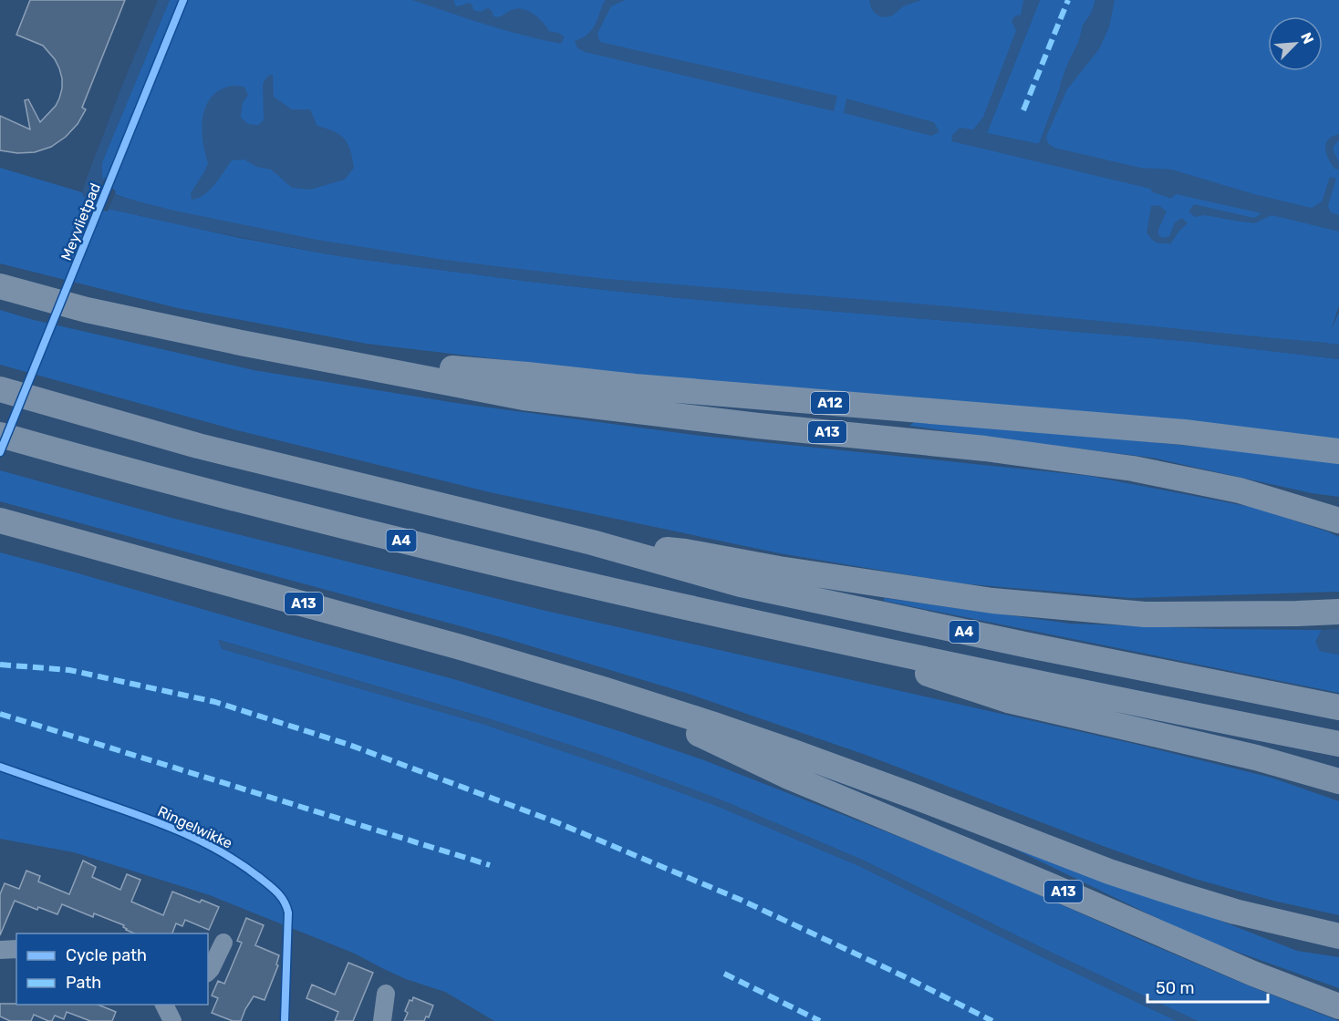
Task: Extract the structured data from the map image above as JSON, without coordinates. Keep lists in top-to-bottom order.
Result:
{
  "streets": {
    "highway": ["A12", "A13", "A4"],
    "cycle path": ["Meyvlietpad", "Ringelwikke"]
  },
  "crossings": [
    ["A12", "A13"]
  ],
  "legend": ["Cycle path", "Path"],
  "scale_bar": "50 m",
  "north": "top right"
}
